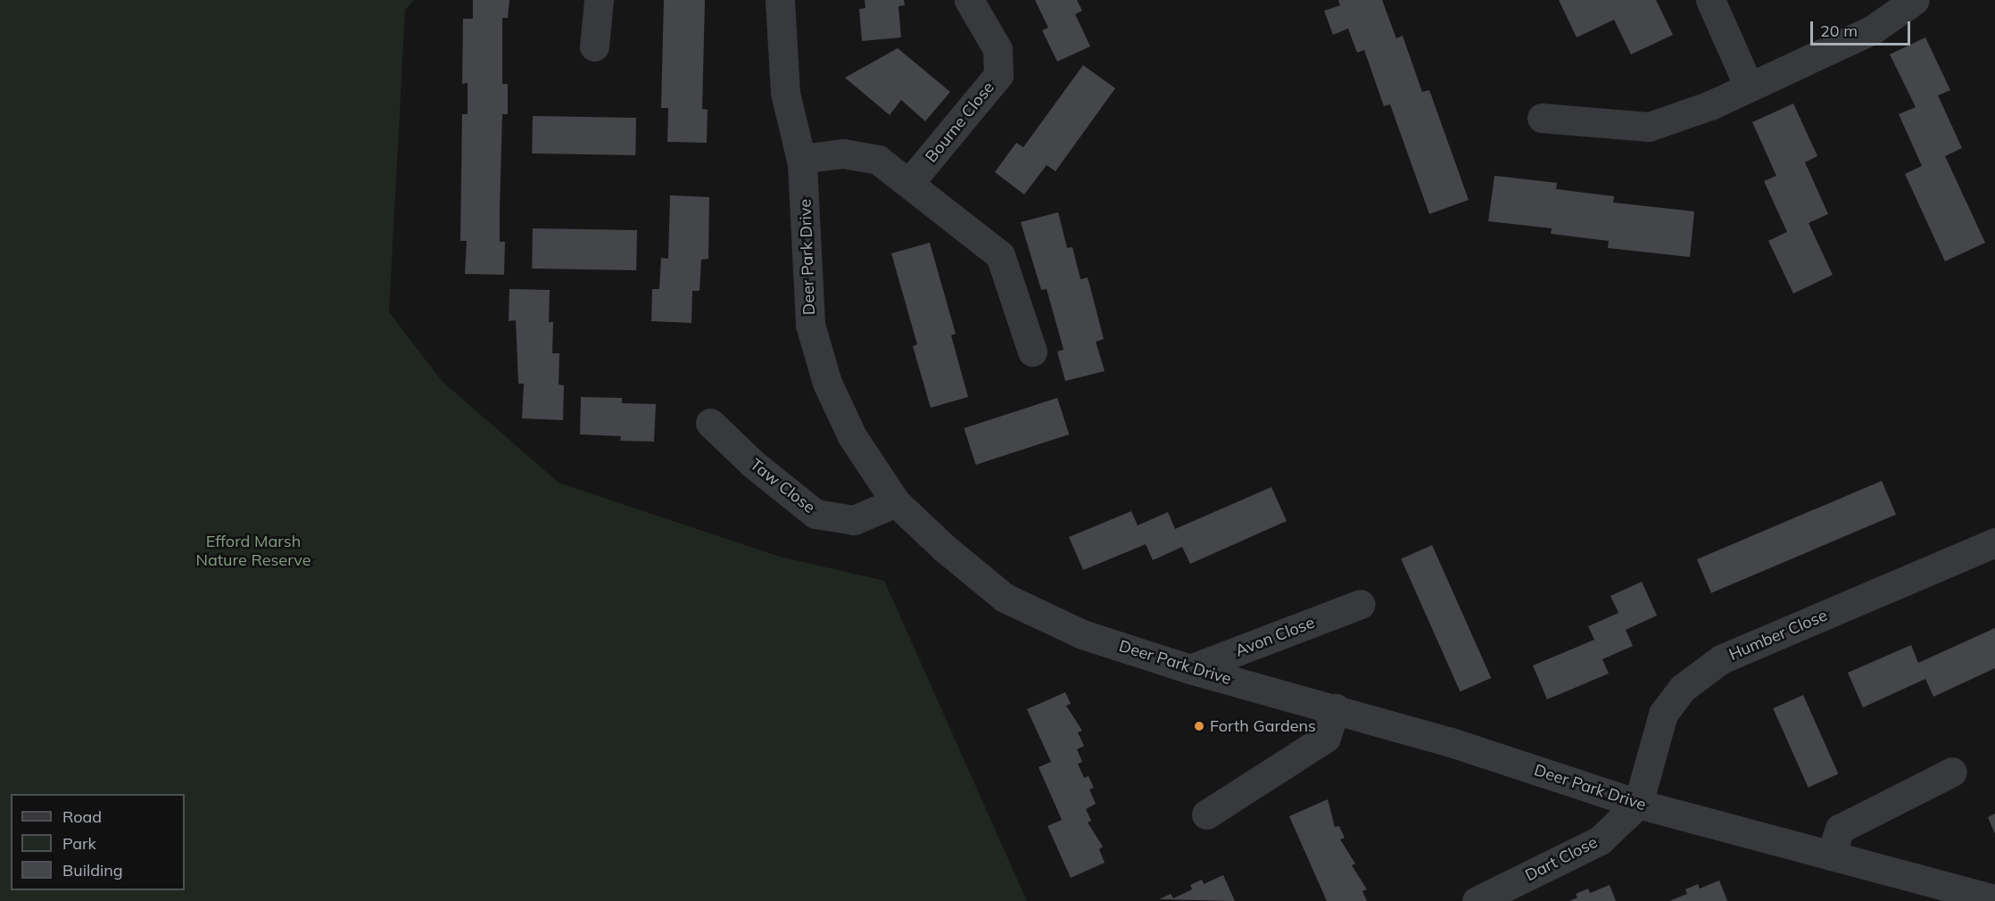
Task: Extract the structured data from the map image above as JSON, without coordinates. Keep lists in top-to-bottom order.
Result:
{
  "streets": {
    "street": [
      "Bourne Close",
      "Deer Park Drive",
      "Taw Close",
      "Humber Close",
      "Avon Close",
      "Dart Close"
    ]
  },
  "crossings": [
    ["Deer Park Drive", "Taw Close"],
    ["Deer Park Drive", "Humber Close"],
    ["Deer Park Drive", "Avon Close"],
    ["Deer Park Drive", "Dart Close"],
    ["Humber Close", "Dart Close"]
  ],
  "parks": ["Efford Marsh Nature Reserve"],
  "places": ["Forth Gardens"],
  "legend": ["Road", "Park", "Building"],
  "scale_bar": "20 m"
}
